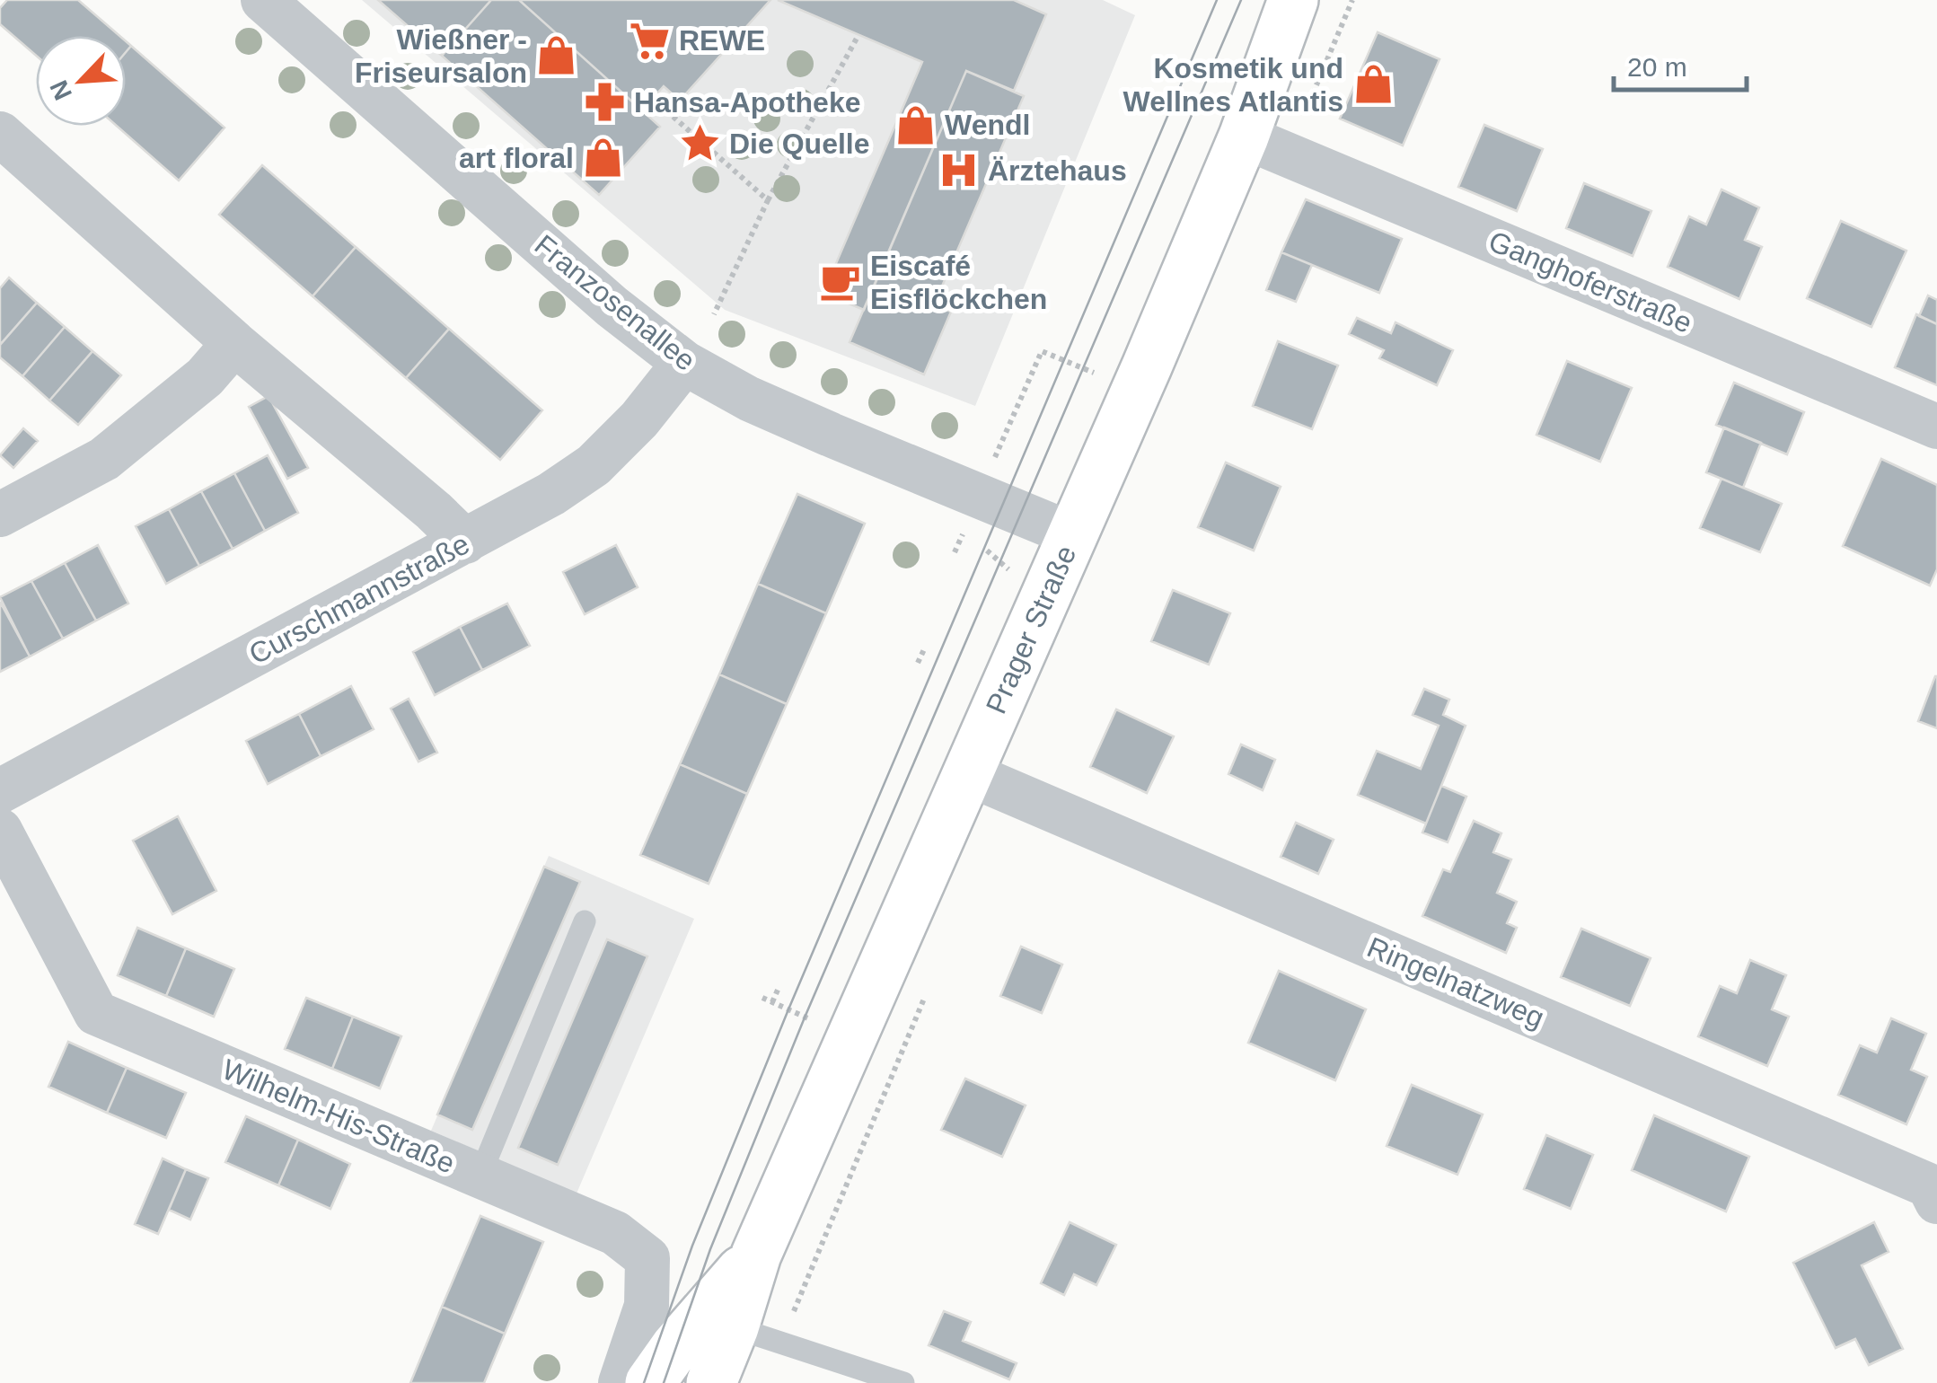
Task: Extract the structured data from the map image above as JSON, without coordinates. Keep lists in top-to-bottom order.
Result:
{
  "streets": {
    "main road": ["Prager Straße"],
    "street": [
      "Ganghoferstraße",
      "Franzosenallee",
      "Curschmannstraße",
      "Ringelnatzweg",
      "Wilhelm-His-Straße"
    ]
  },
  "crossings": [
    ["Ganghoferstraße", "Prager Straße"],
    ["Franzosenallee", "Curschmannstraße"],
    ["Franzosenallee", "Prager Straße"],
    ["Prager Straße", "Ringelnatzweg"]
  ],
  "places": {
    "supermarket": ["REWE"],
    "shop": [
      "Wießner - Friseursalon",
      "Kosmetik und Wellnes Atlantis",
      "Wendl",
      "art floral"
    ],
    "pharmacy": ["Hansa-Apotheke"],
    "place": ["Die Quelle"],
    "hospital": ["Ärztehaus"],
    "cafe": ["Eiscafé Eisflöckchen"]
  },
  "scale_bar": "20 m",
  "north": "bottom left"
}
